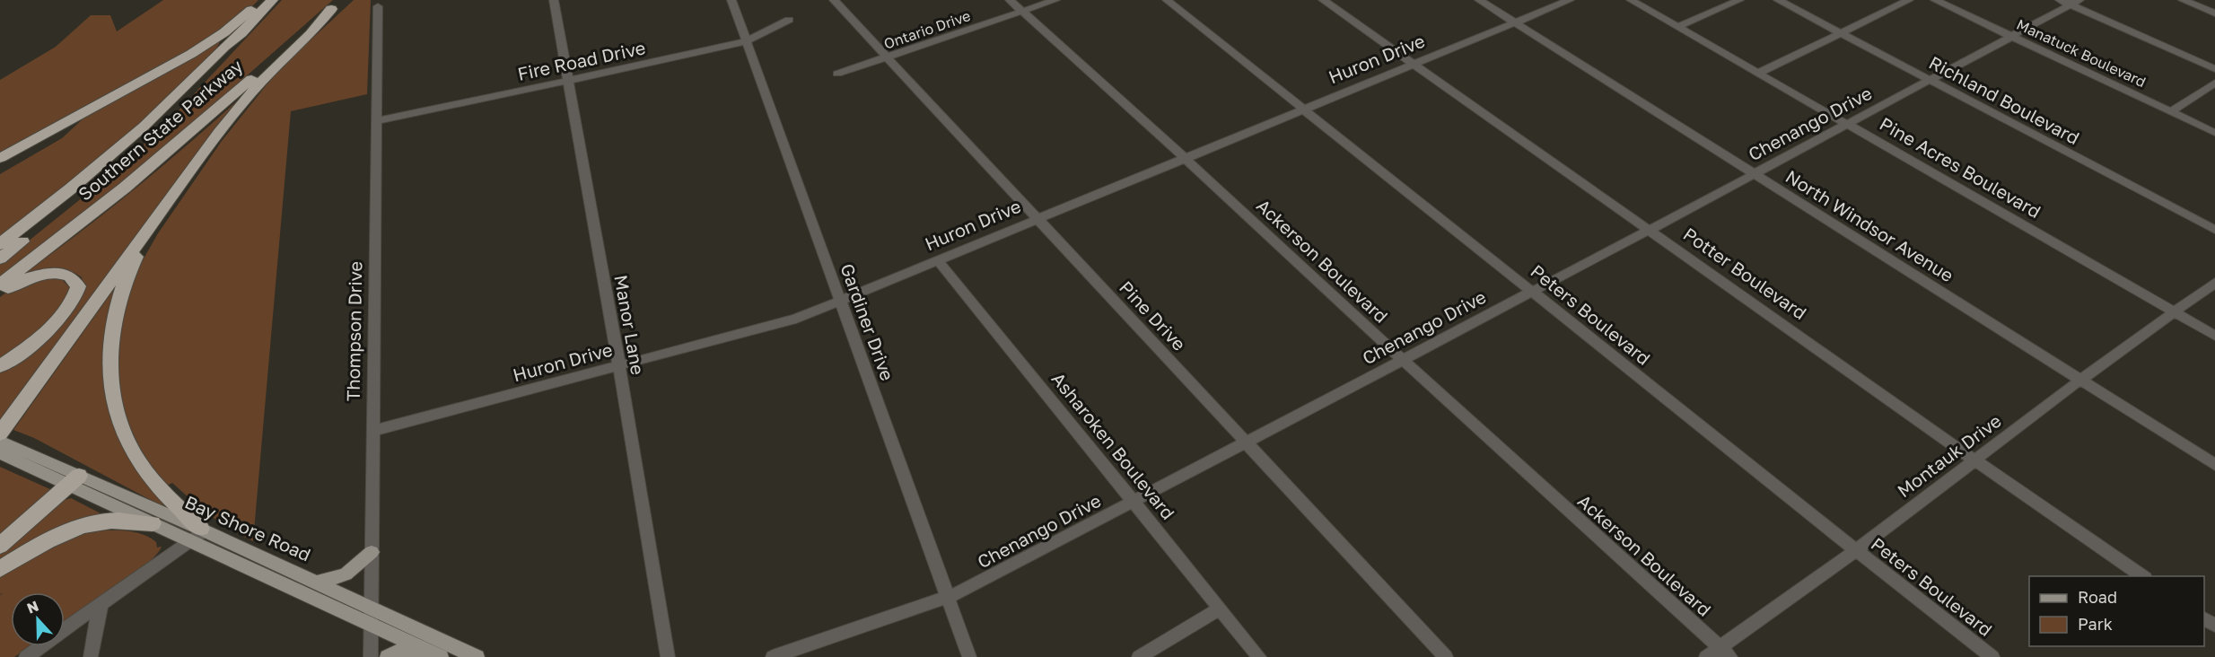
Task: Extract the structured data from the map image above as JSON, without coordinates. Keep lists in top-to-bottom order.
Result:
{
  "streets": {
    "highway": ["Southern State Parkway"],
    "main road": ["Bay Shore Road"],
    "street": [
      "Ontario Drive",
      "Manatuck Boulevard",
      "Huron Drive",
      "Fire Road Drive",
      "Richland Boulevard",
      "Chenango Drive",
      "Pine Acres Boulevard",
      "North Windsor Avenue",
      "Ackerson Boulevard",
      "Potter Boulevard",
      "Peters Boulevard",
      "Pine Drive",
      "Gardiner Drive",
      "Manor Lane",
      "Thompson Drive",
      "Asharoken Boulevard",
      "Montauk Drive"
    ]
  },
  "crossings": [
    ["Ontario Drive", "Ackerson Boulevard"],
    ["Ontario Drive", "Pine Drive"],
    ["Manatuck Boulevard", "Chenango Drive"],
    ["Huron Drive", "North Windsor Avenue"],
    ["Huron Drive", "Ackerson Boulevard"],
    ["Huron Drive", "Potter Boulevard"],
    ["Huron Drive", "Peters Boulevard"],
    ["Huron Drive", "Pine Drive"],
    ["Huron Drive", "Gardiner Drive"],
    ["Huron Drive", "Manor Lane"],
    ["Huron Drive", "Thompson Drive"],
    ["Huron Drive", "Asharoken Boulevard"],
    ["Fire Road Drive", "Gardiner Drive"],
    ["Fire Road Drive", "Manor Lane"],
    ["Fire Road Drive", "Thompson Drive"],
    ["Richland Boulevard", "Chenango Drive"],
    ["Chenango Drive", "Pine Acres Boulevard"],
    ["Chenango Drive", "North Windsor Avenue"],
    ["Chenango Drive", "Ackerson Boulevard"],
    ["Chenango Drive", "Potter Boulevard"],
    ["Chenango Drive", "Peters Boulevard"],
    ["Chenango Drive", "Pine Drive"],
    ["Chenango Drive", "Gardiner Drive"],
    ["Chenango Drive", "Asharoken Boulevard"],
    ["Pine Acres Boulevard", "Montauk Drive"],
    ["North Windsor Avenue", "Montauk Drive"],
    ["Ackerson Boulevard", "Montauk Drive"],
    ["Potter Boulevard", "Montauk Drive"],
    ["Peters Boulevard", "Montauk Drive"],
    ["Thompson Drive", "Bay Shore Road"]
  ],
  "legend": ["Road", "Park"],
  "north": "top"
}
